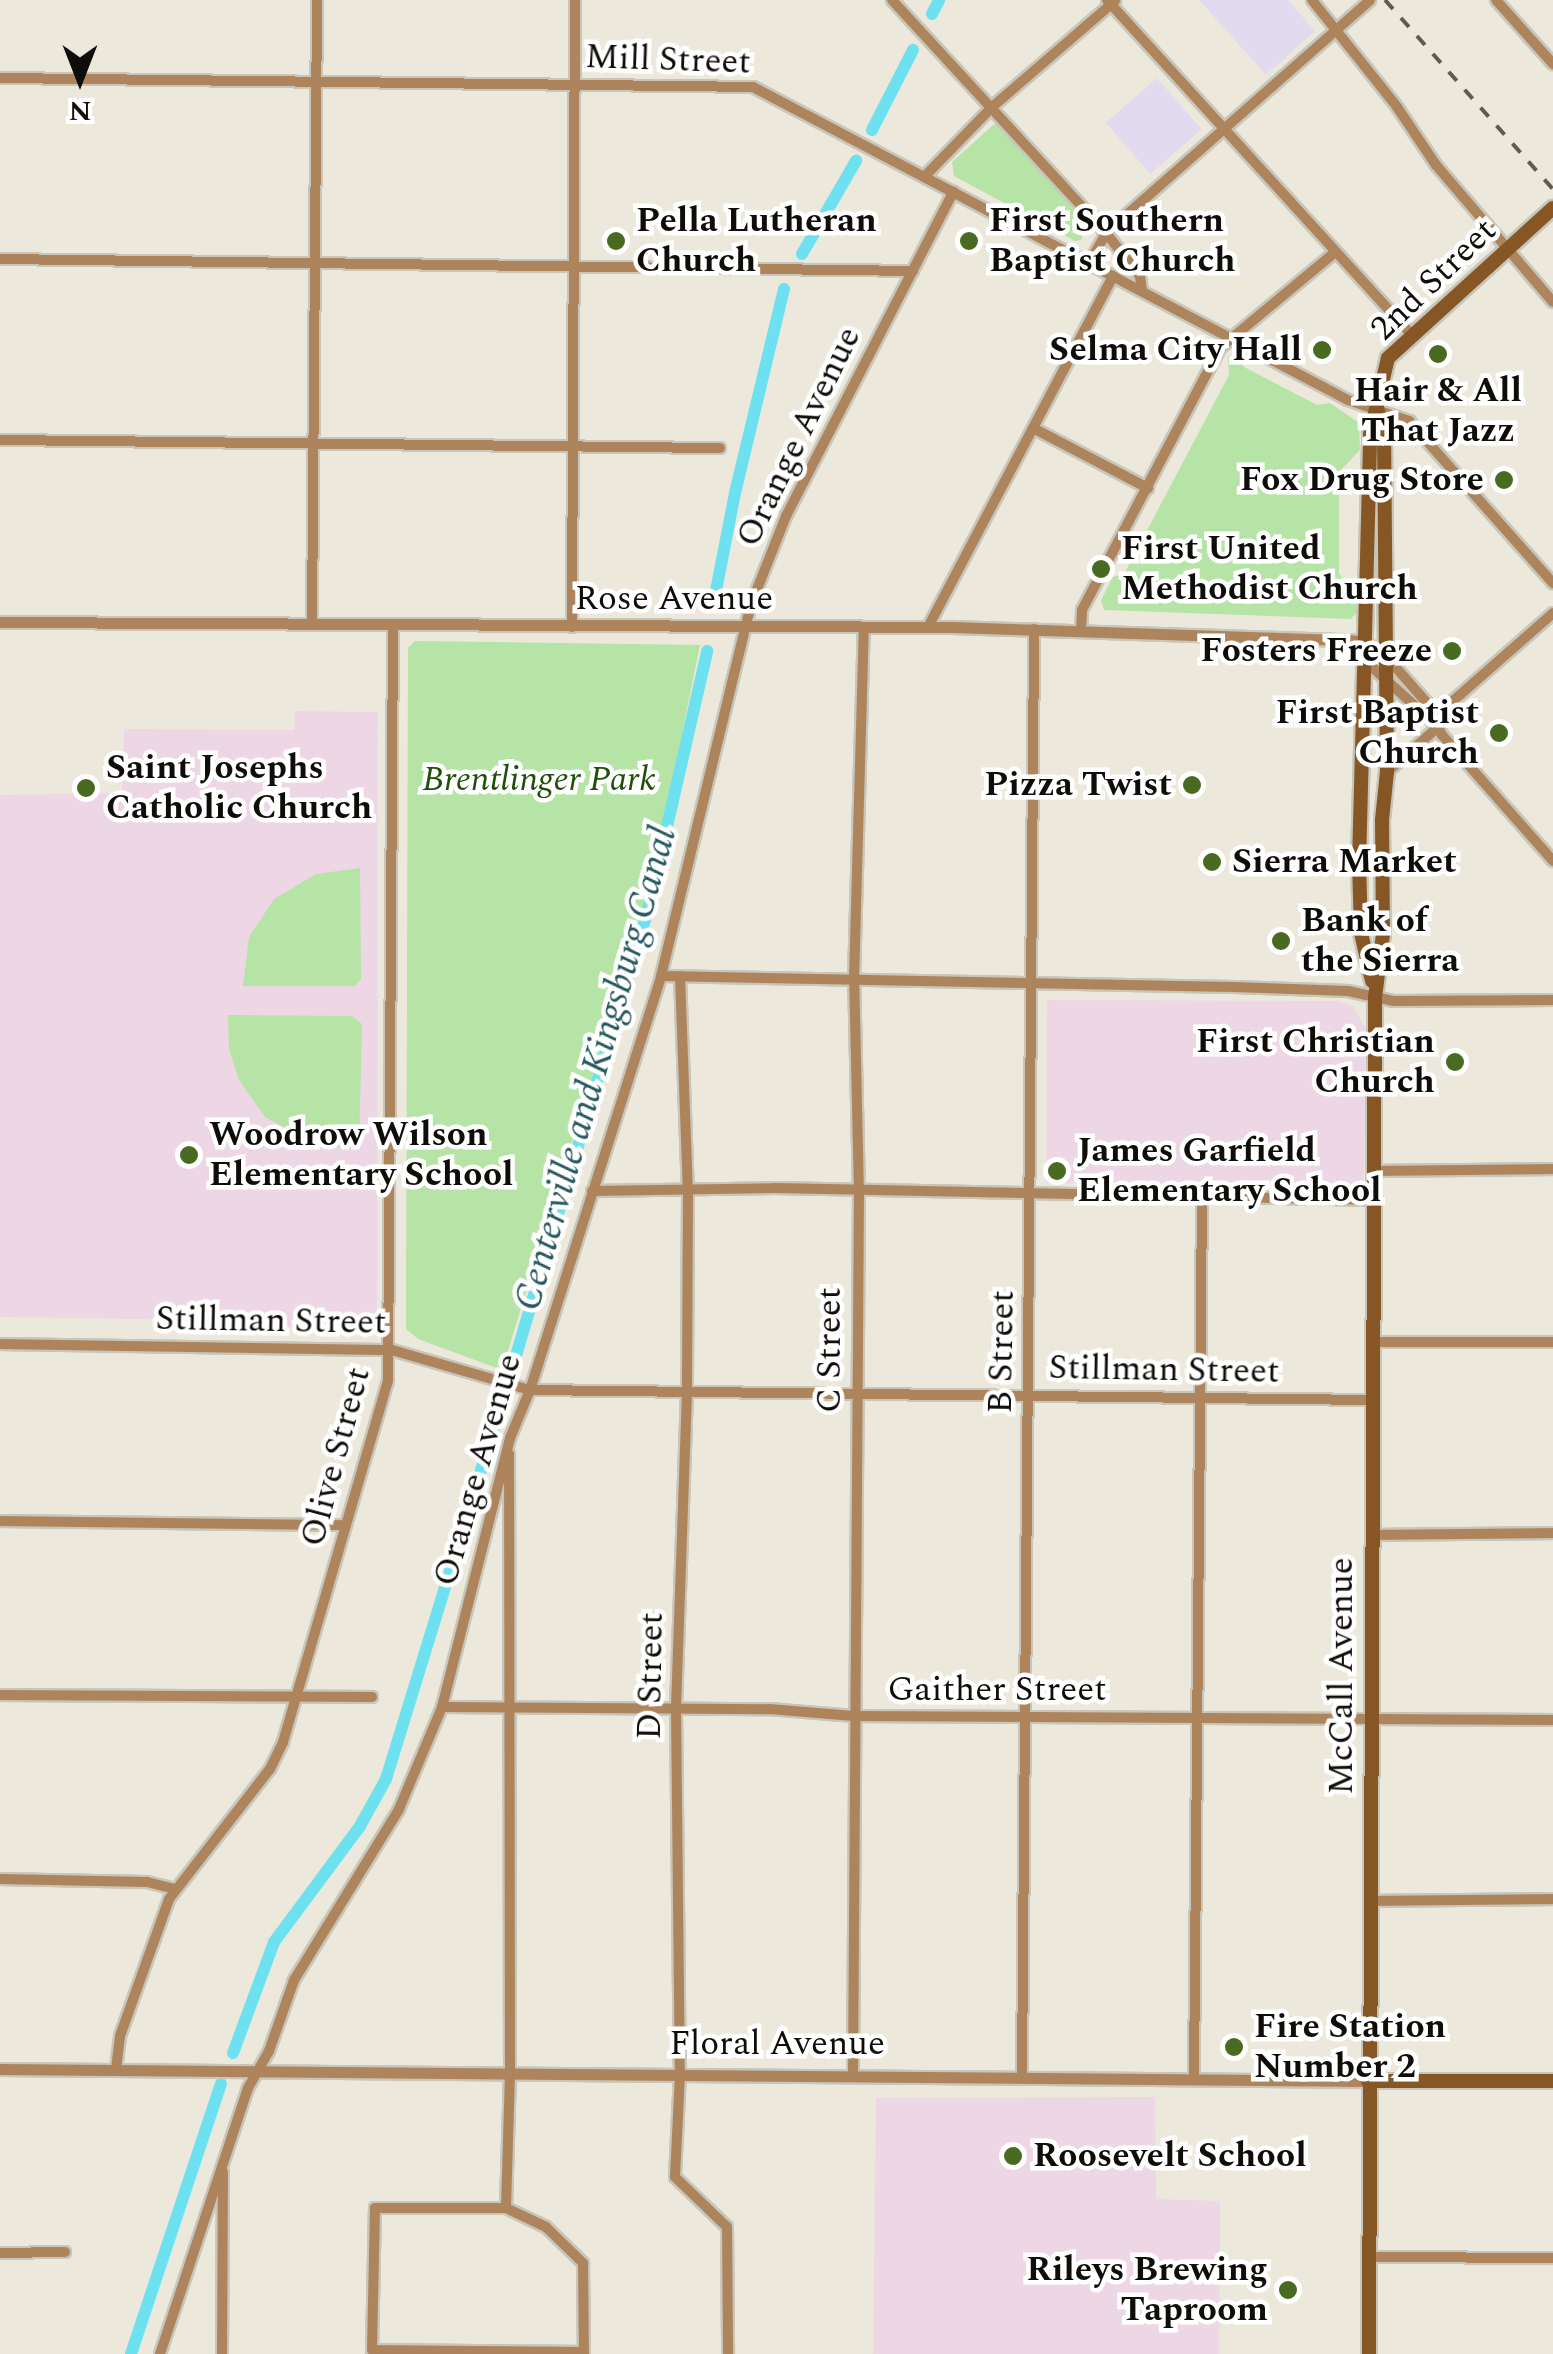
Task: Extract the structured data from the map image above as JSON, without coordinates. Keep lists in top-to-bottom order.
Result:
{
  "streets": {
    "main road": ["2nd Street", "McCall Avenue", "Floral Avenue"],
    "street": [
      "Mill Street",
      "Orange Avenue",
      "Rose Avenue",
      "Stillman Street",
      "C Street",
      "B Street",
      "Olive Street",
      "D Street",
      "Gaither Street"
    ]
  },
  "crossings": [
    ["Mill Street", "2nd Street"],
    ["Mill Street", "Orange Avenue"],
    ["Mill Street", "McCall Avenue"],
    ["2nd Street", "McCall Avenue"],
    ["Orange Avenue", "Rose Avenue"],
    ["Orange Avenue", "Stillman Street"],
    ["Orange Avenue", "Gaither Street"],
    ["Orange Avenue", "Floral Avenue"],
    ["Rose Avenue", "C Street"],
    ["Rose Avenue", "B Street"],
    ["Rose Avenue", "Olive Street"],
    ["Rose Avenue", "McCall Avenue"],
    ["Stillman Street", "C Street"],
    ["Stillman Street", "B Street"],
    ["Stillman Street", "Olive Street"],
    ["Stillman Street", "D Street"],
    ["Stillman Street", "McCall Avenue"],
    ["C Street", "Gaither Street"],
    ["C Street", "Floral Avenue"],
    ["B Street", "Gaither Street"],
    ["B Street", "Floral Avenue"],
    ["Olive Street", "Floral Avenue"],
    ["D Street", "Gaither Street"],
    ["D Street", "Floral Avenue"],
    ["McCall Avenue", "Gaither Street"],
    ["McCall Avenue", "Floral Avenue"]
  ],
  "water": ["Centerville and Kingsburg Canal"],
  "parks": ["Brentlinger Park"],
  "places": [
    "Pella Lutheran Church",
    "First Southern Baptist Church",
    "Selma City Hall",
    "Hair & All That Jazz",
    "Fox Drug Store",
    "First United Methodist Church",
    "Fosters Freeze",
    "First Baptist Church",
    "Pizza Twist",
    "Saint Josephs Catholic Church",
    "Sierra Market",
    "Bank of the Sierra",
    "First Christian Church",
    "Woodrow Wilson Elementary School",
    "James Garfield Elementary School",
    "Fire Station Number 2",
    "Roosevelt School",
    "Rileys Brewing Taproom"
  ],
  "north": "bottom"
}
